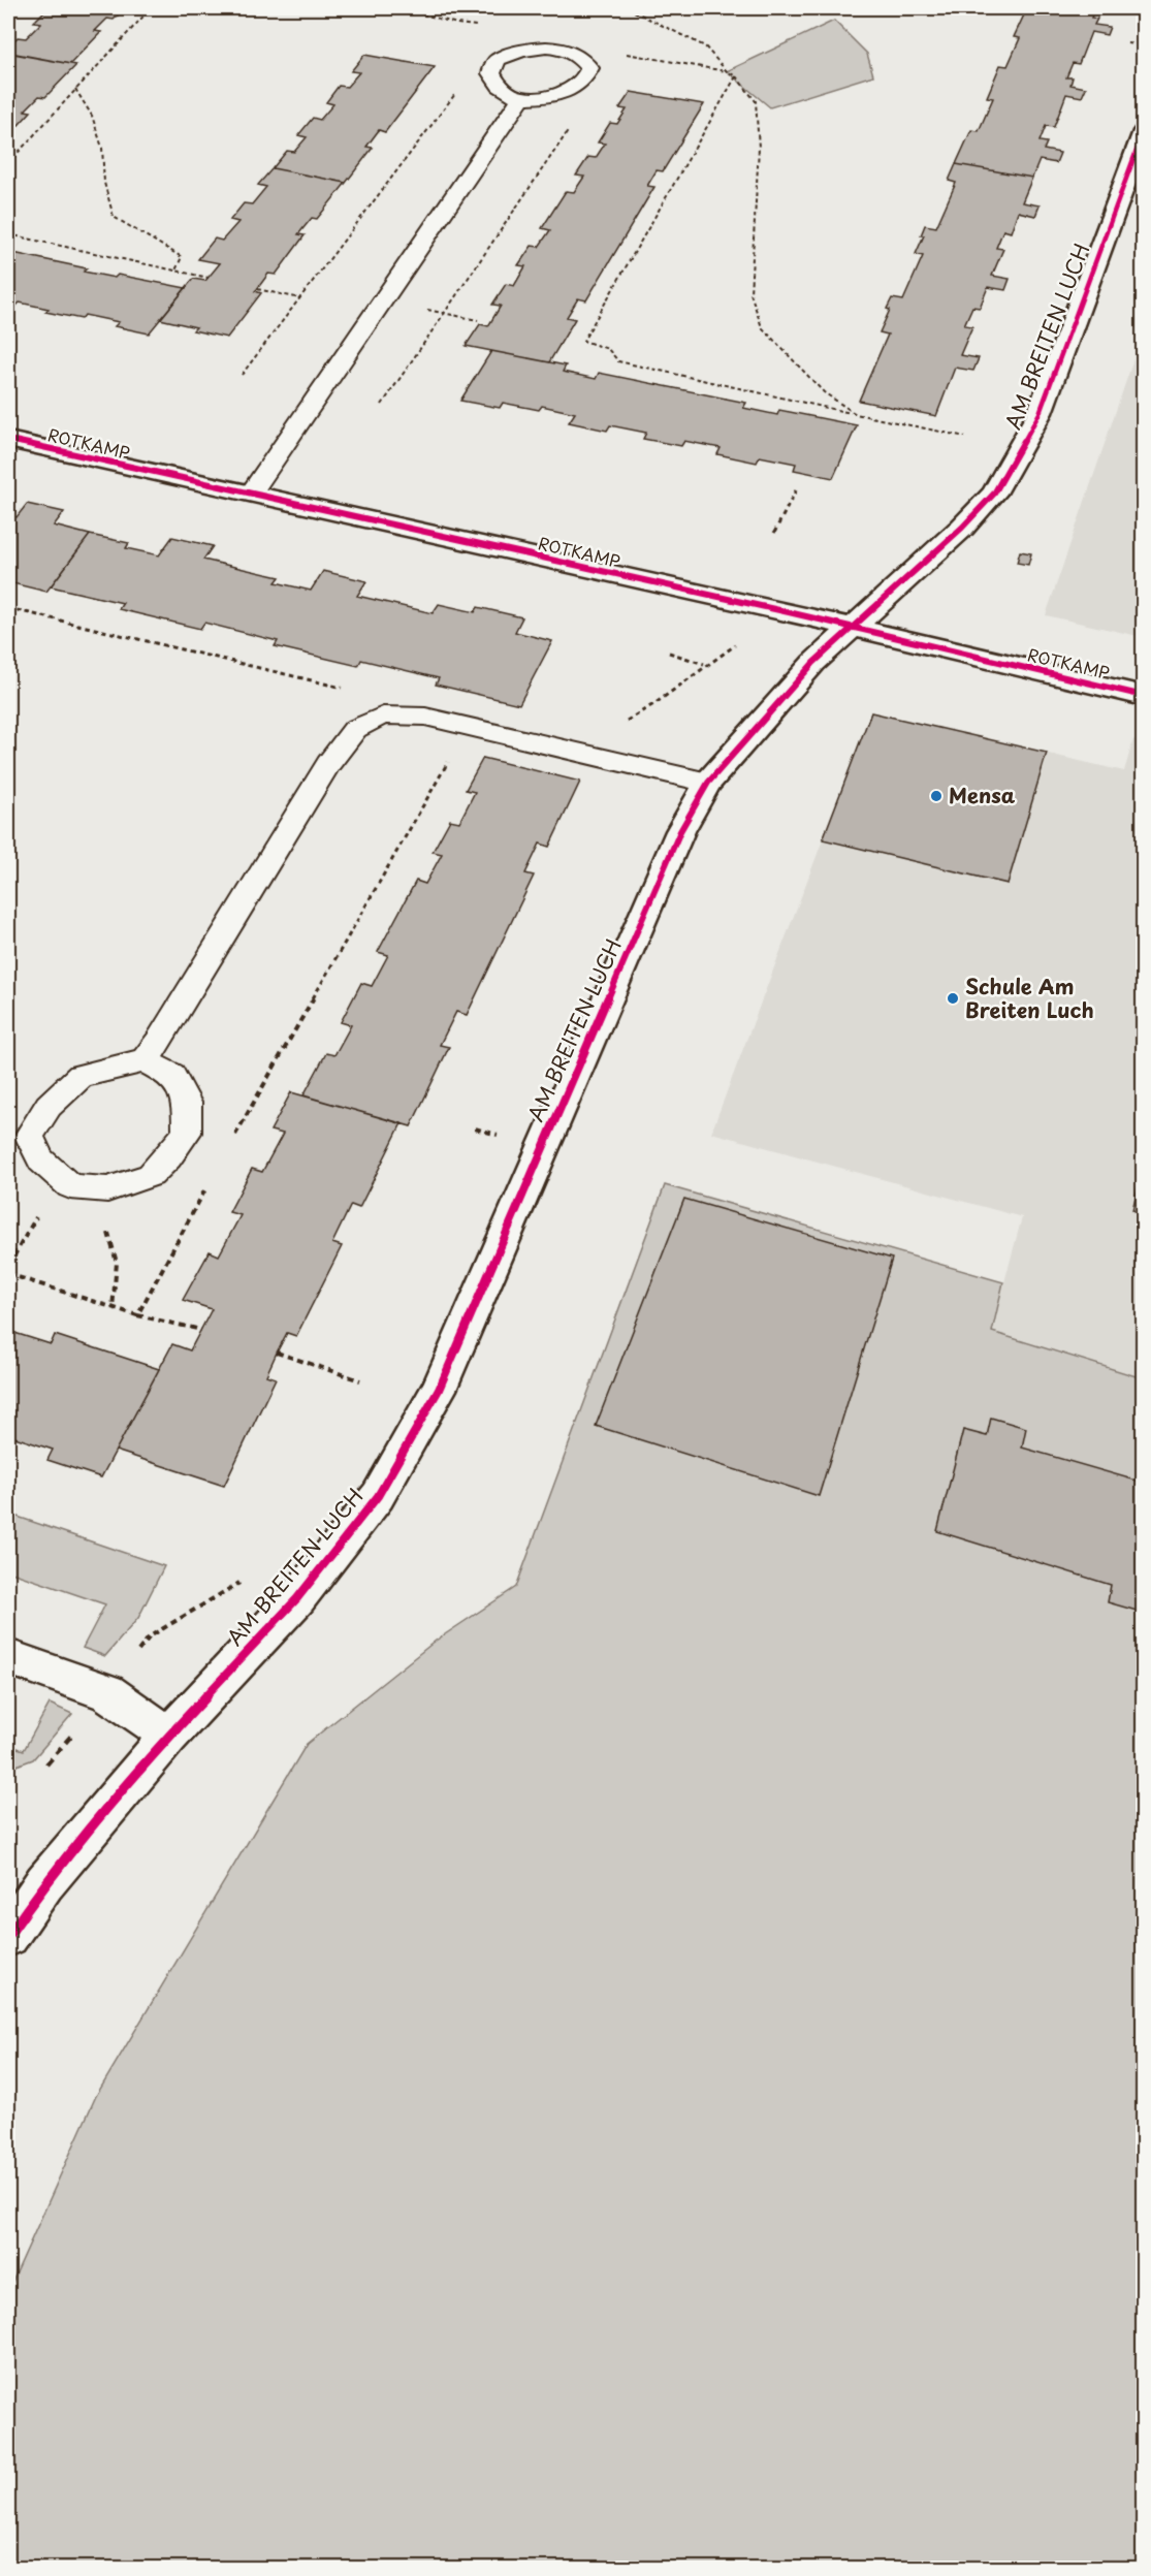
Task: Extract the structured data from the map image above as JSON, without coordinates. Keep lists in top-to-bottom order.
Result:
{
  "streets": {
    "street": ["AM BREITEN LUCH", "ROTKAMP"]
  },
  "crossings": [
    ["AM BREITEN LUCH", "ROTKAMP"]
  ],
  "places": ["Mensa", "Schule Am Breiten Luch"]
}
